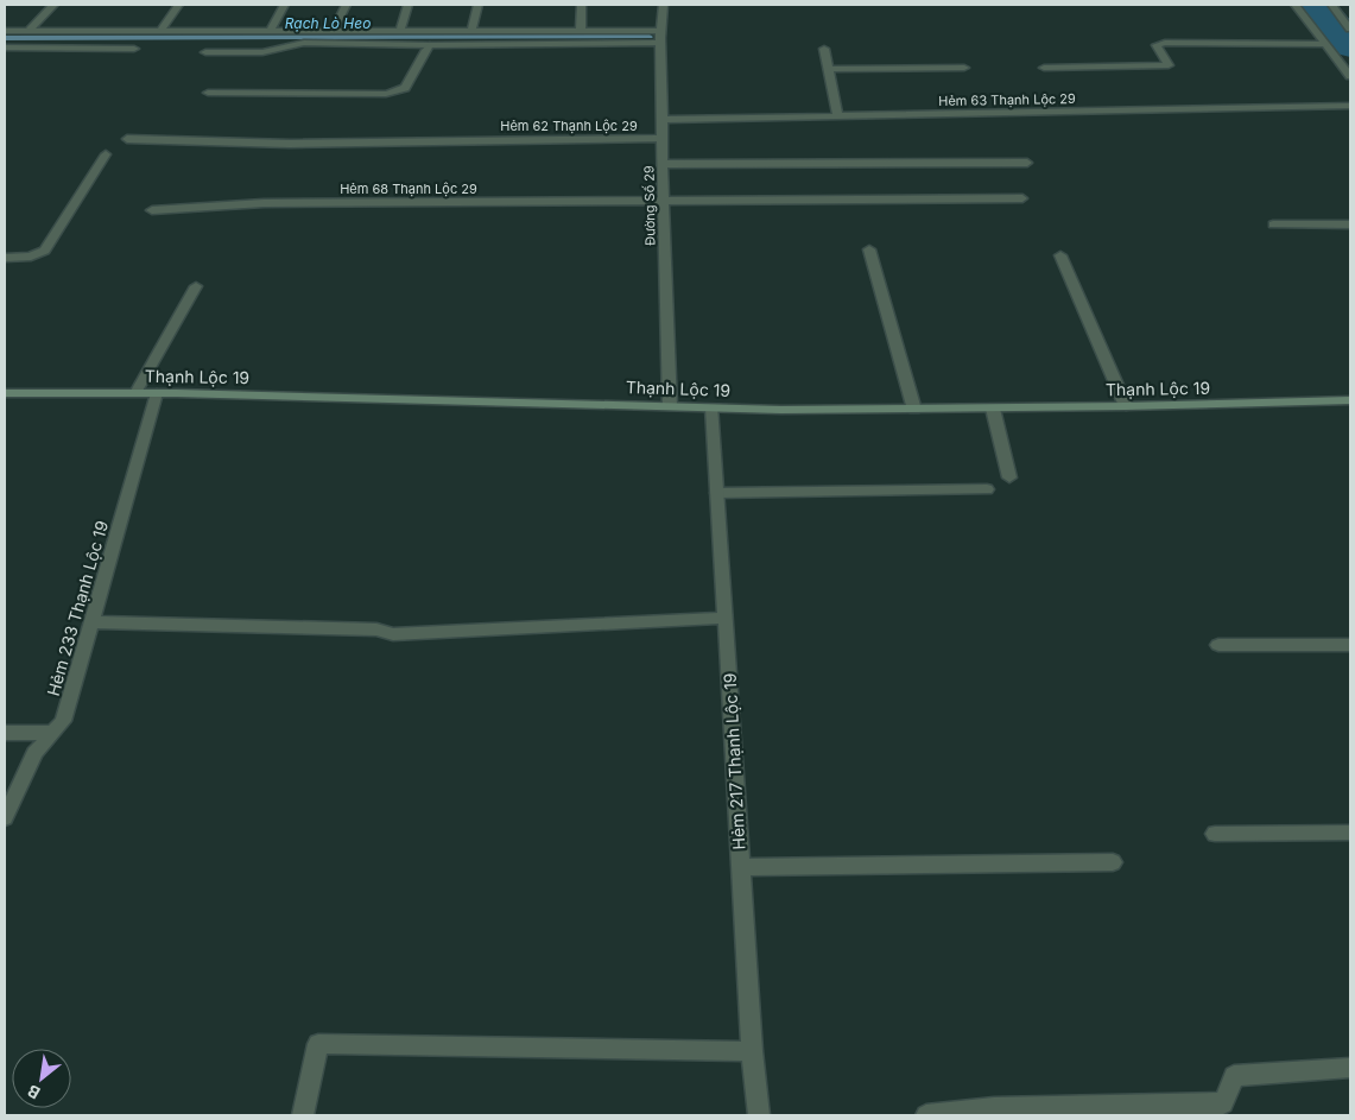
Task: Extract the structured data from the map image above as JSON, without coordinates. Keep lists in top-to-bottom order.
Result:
{
  "streets": {
    "street": [
      "Hẻm 63 Thạnh Lộc 29",
      "Hẻm 62 Thạnh Lộc 29",
      "Hẻm 68 Thạnh Lộc 29",
      "Đường Số 29",
      "Thạnh Lộc 19",
      "Hẻm 233 Thạnh Lộc 19",
      "Hẻm 217 Thạnh Lộc 19"
    ]
  },
  "crossings": [
    ["Hẻm 63 Thạnh Lộc 29", "Đường Số 29"],
    ["Hẻm 62 Thạnh Lộc 29", "Đường Số 29"],
    ["Hẻm 68 Thạnh Lộc 29", "Đường Số 29"],
    ["Đường Số 29", "Thạnh Lộc 19"],
    ["Thạnh Lộc 19", "Hẻm 233 Thạnh Lộc 19"],
    ["Thạnh Lộc 19", "Hẻm 217 Thạnh Lộc 19"]
  ],
  "water": ["Rạch Lò Heo"],
  "north": "bottom left"
}
